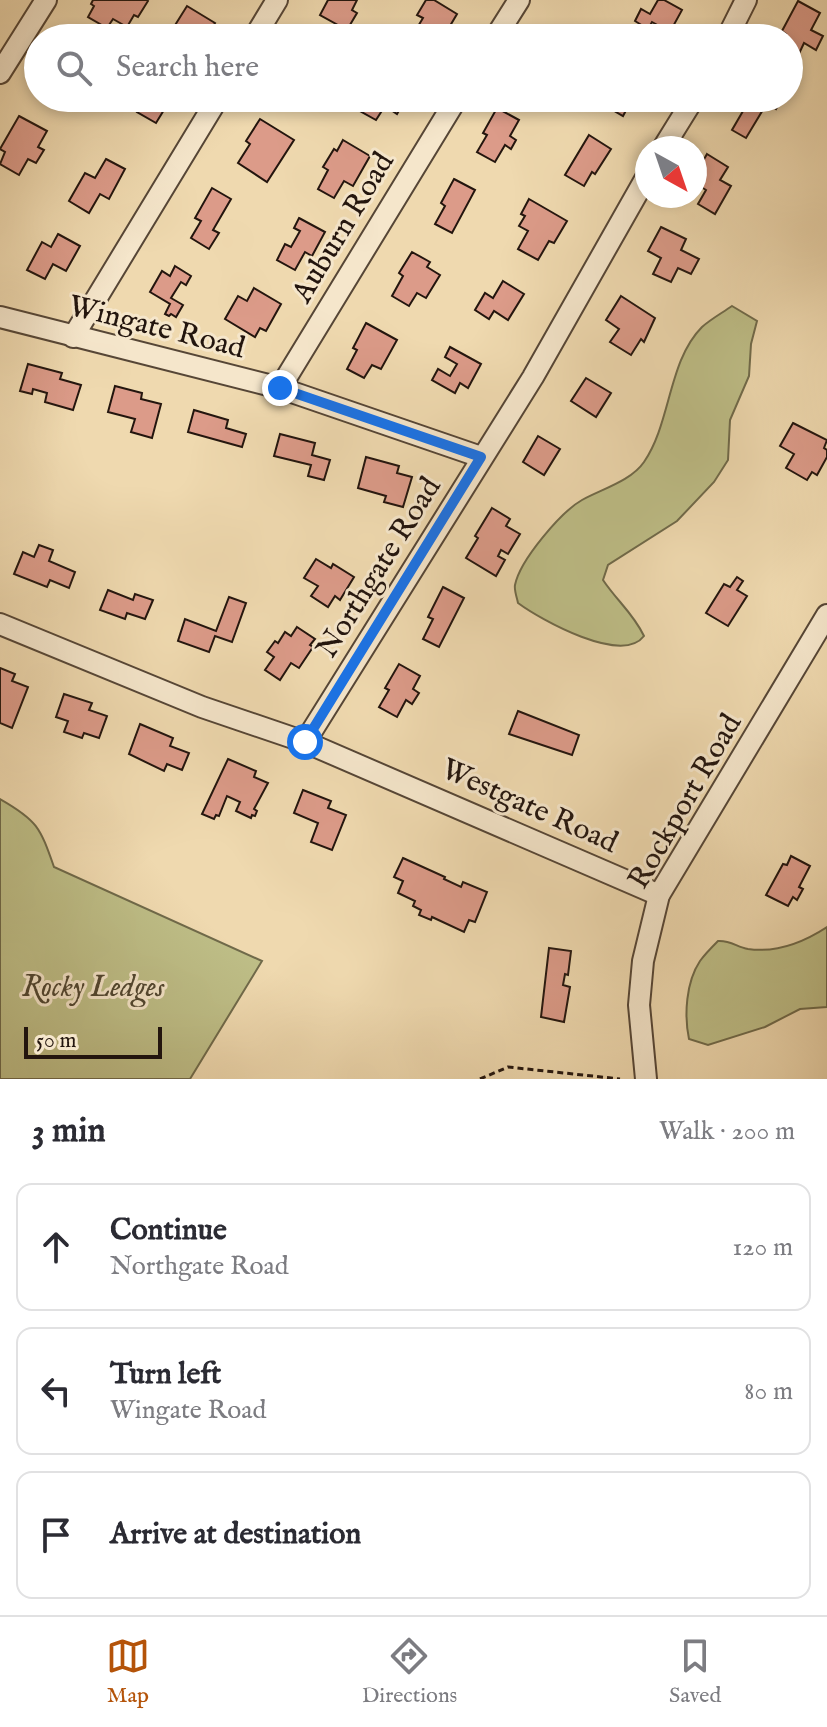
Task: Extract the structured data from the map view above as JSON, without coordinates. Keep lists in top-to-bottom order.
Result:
{
  "streets": {
    "street": [
      "Auburn Road",
      "Wingate Road",
      "Northgate Road",
      "Rockport Road",
      "Westgate Road"
    ]
  },
  "crossings": [
    ["Auburn Road", "Wingate Road"],
    ["Wingate Road", "Northgate Road"],
    ["Northgate Road", "Westgate Road"],
    ["Rockport Road", "Westgate Road"]
  ],
  "parks": ["Rocky Ledges"],
  "scale_bar": "50 m",
  "north": "bottom right",
  "page": {
    "search": "Search here",
    "scale": "50 m",
    "heading": ["3 min", "Walk · 200 m"],
    "list": [
      ["Continue", "Northgate Road", "120 m"],
      ["Turn left", "Wingate Road", "80 m"],
      "Arrive at destination"
    ],
    "nav": ["Map", "Directions", "Saved"]
  }
}
